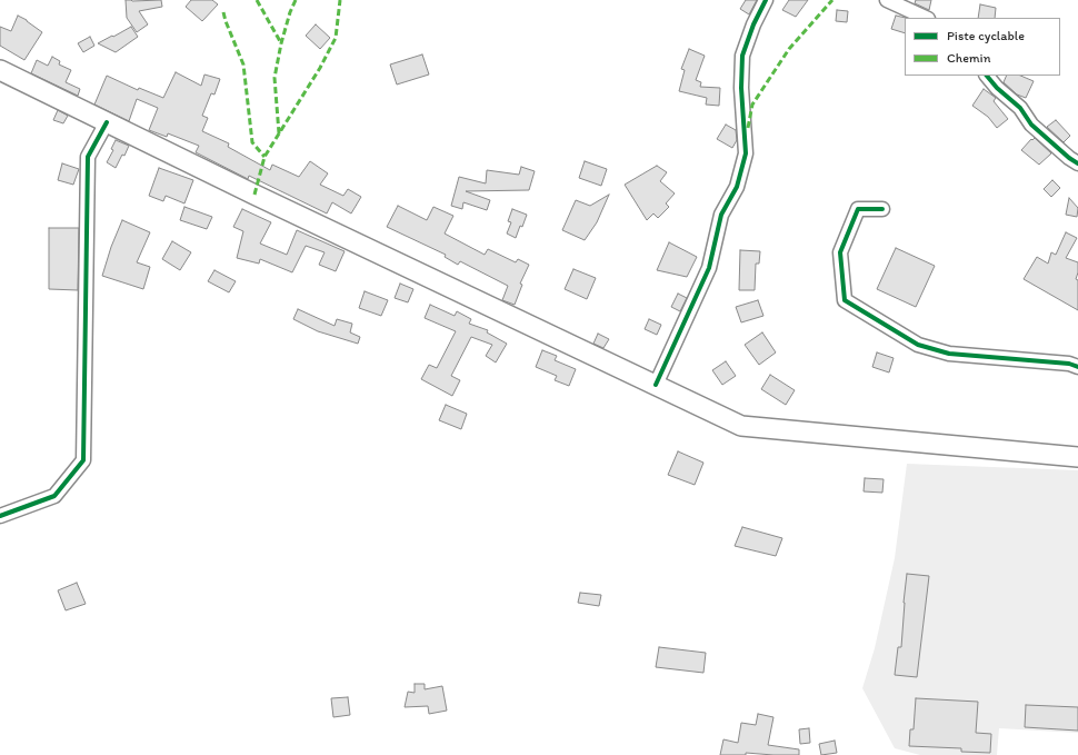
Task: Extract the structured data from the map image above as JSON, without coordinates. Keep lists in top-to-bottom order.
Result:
{
  "legend": ["Piste cyclable", "Chemin"]
}
